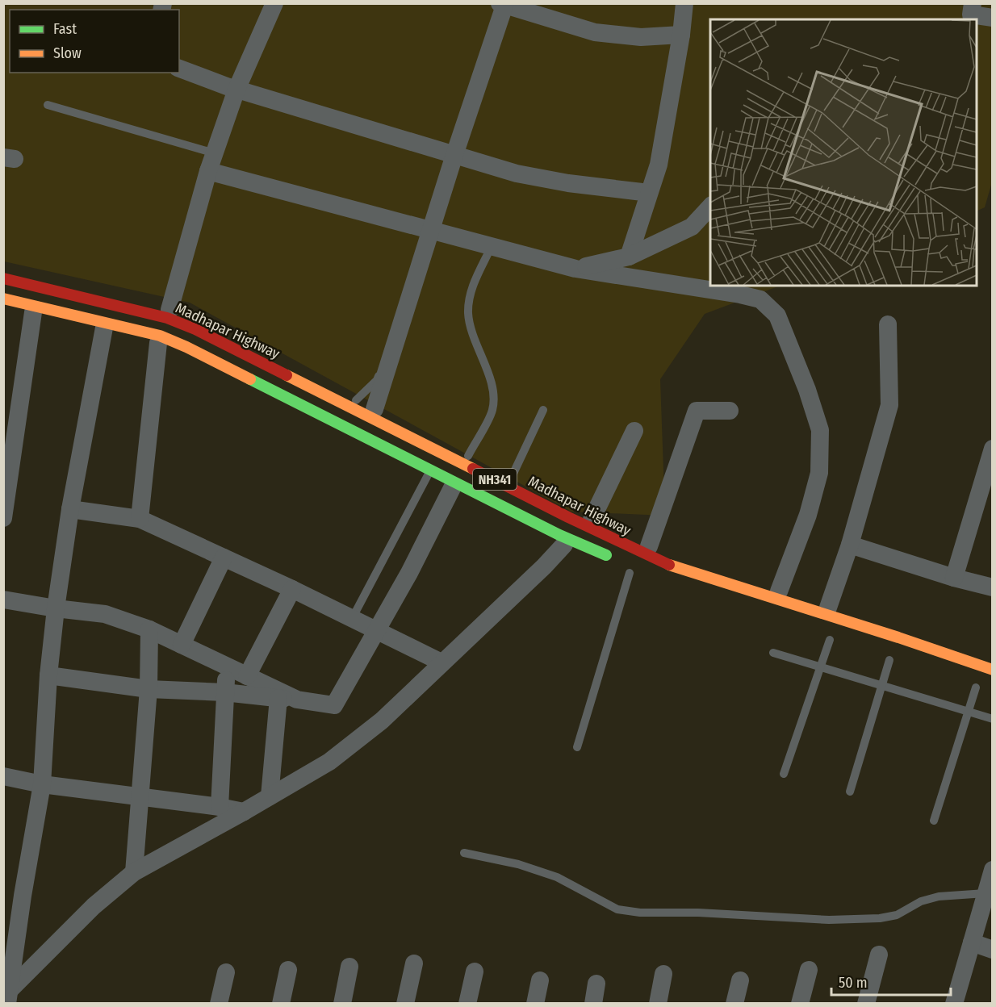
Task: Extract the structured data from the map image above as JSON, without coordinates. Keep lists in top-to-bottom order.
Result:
{
  "streets": {
    "highway": ["Madhapar Highway", "NH341"]
  },
  "legend": ["Fast", "Slow"],
  "scale_bar": "50 m"
}
